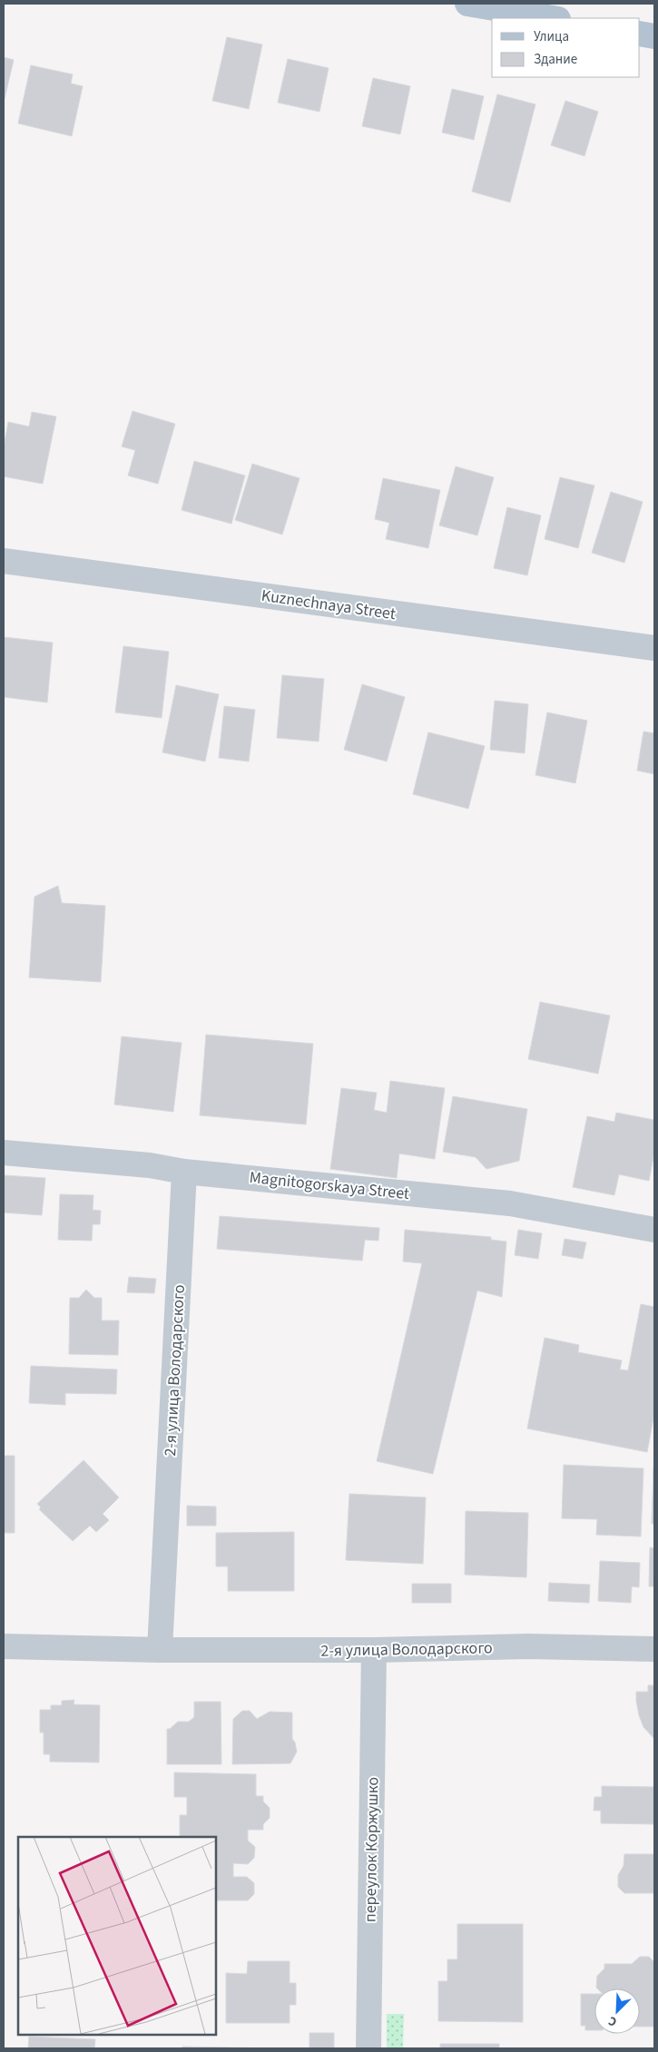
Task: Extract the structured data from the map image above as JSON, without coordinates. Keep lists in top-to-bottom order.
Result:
{
  "streets": {
    "street": [
      "Kuznechnaya Street",
      "Magnitogorskaya Street",
      "2-я улица Володарского",
      "переулок Коржушко"
    ]
  },
  "crossings": [
    ["Magnitogorskaya Street", "2-я улица Володарского"],
    ["2-я улица Володарского", "переулок Коржушко"]
  ],
  "legend": ["Улица", "Здание"],
  "north": "bottom left"
}
